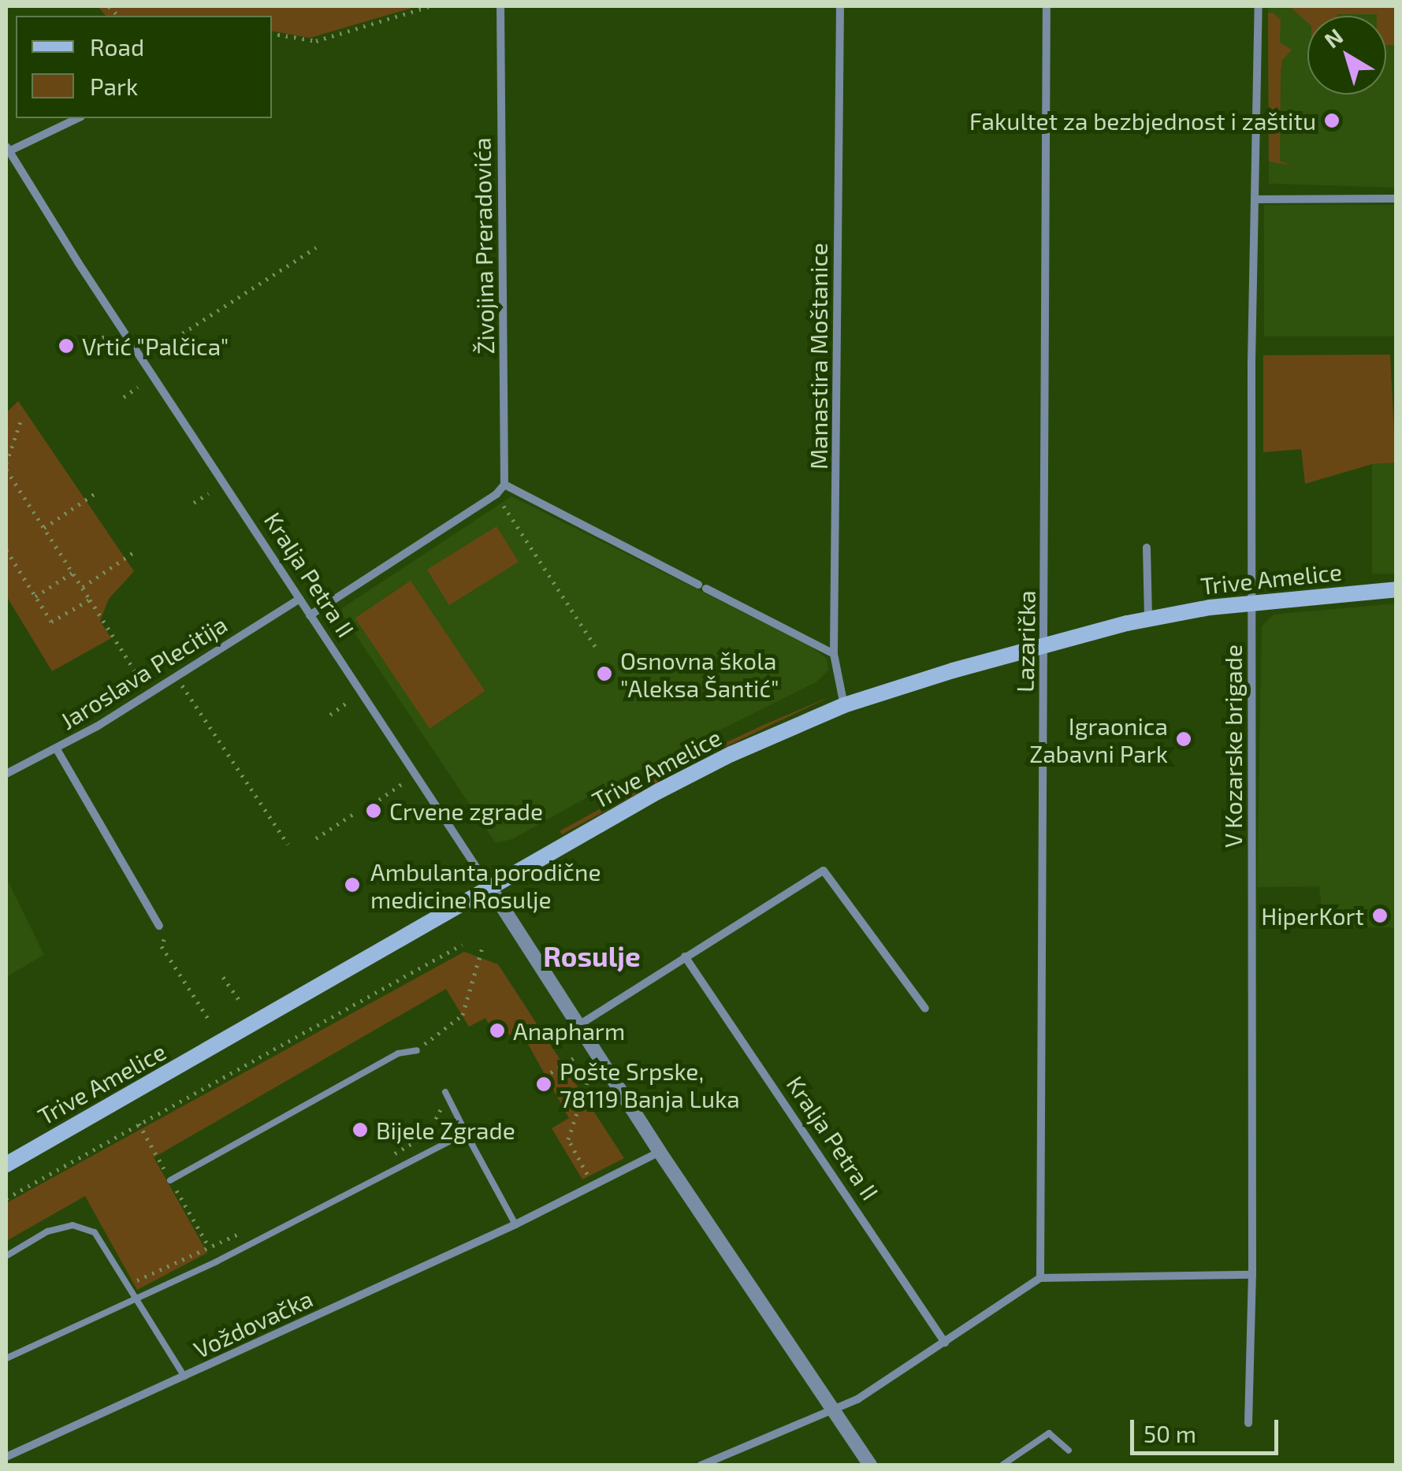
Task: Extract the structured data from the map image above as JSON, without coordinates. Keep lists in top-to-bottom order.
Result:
{
  "streets": {
    "main road": ["Trive Amelice"],
    "street": [
      "Živojina Preradovića",
      "Manastira Moštanice",
      "Kralja Petra II",
      "Lazarička",
      "Jaroslava Plecitija",
      "V Kozarske brigade",
      "Voždovačka"
    ]
  },
  "crossings": [
    ["Manastira Moštanice", "Trive Amelice"],
    ["Kralja Petra II", "Trive Amelice"],
    ["Kralja Petra II", "Jaroslava Plecitija"],
    ["Kralja Petra II", "Voždovačka"],
    ["Trive Amelice", "Lazarička"],
    ["Trive Amelice", "V Kozarske brigade"]
  ],
  "districts": ["Rosulje"],
  "places": [
    "Fakultet za bezbjednost i zaštitu",
    "Vrtić \"Palčica\"",
    "Osnovna škola \"Aleksa Šantić\"",
    "Igraonica Zabavni Park",
    "Crvene zgrade",
    "Ambulanta porodične medicine Rosulje",
    "HiperKort",
    "Anapharm",
    "Pošte Srpske, 78119 Banja Luka",
    "Bijele Zgrade"
  ],
  "legend": ["Road", "Park"],
  "scale_bar": "50 m",
  "north": "top left"
}
